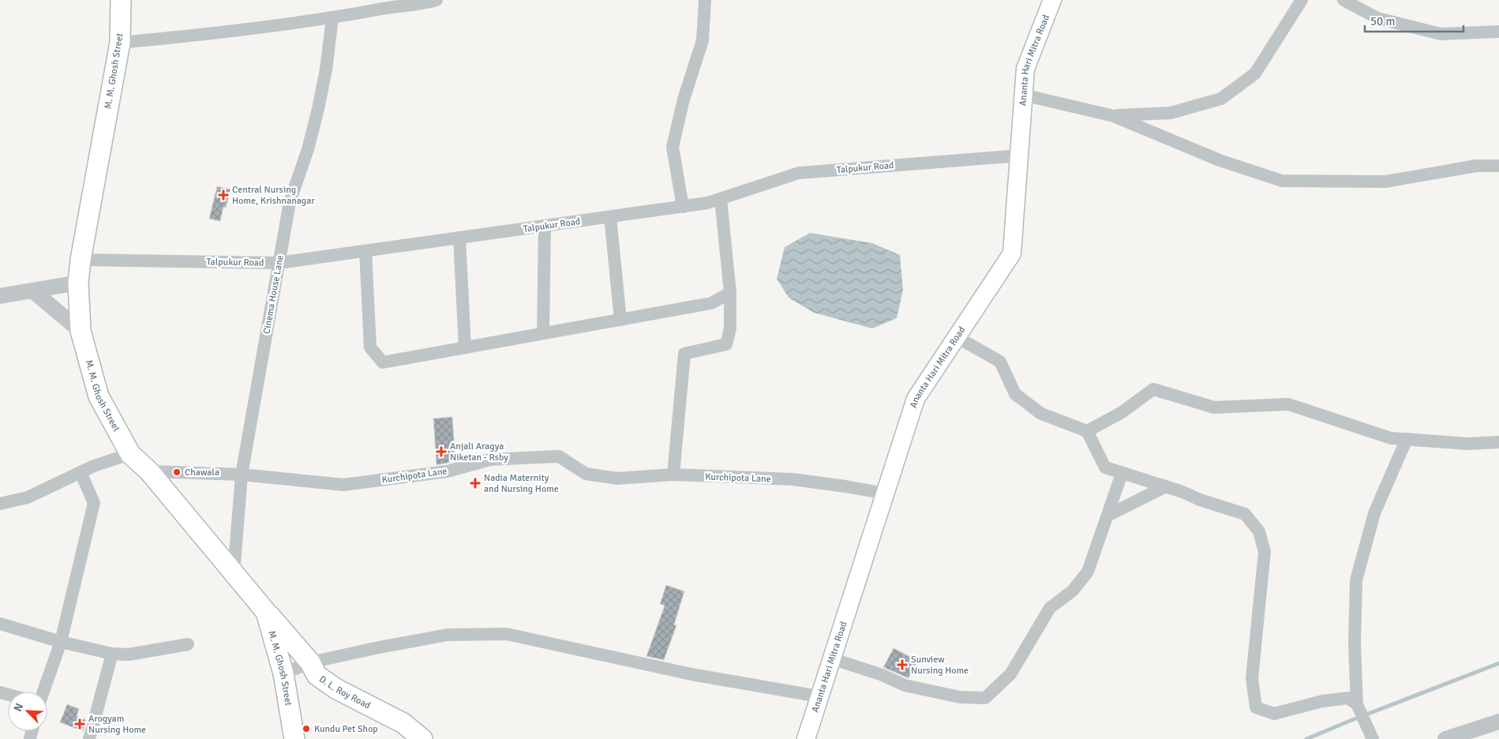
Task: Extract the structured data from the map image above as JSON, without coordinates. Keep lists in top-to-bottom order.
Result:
{
  "streets": {
    "main road": ["Ananta Hari Mitra Road", "M. M. Ghosh Street", "D. L. Roy Road"],
    "street": ["Talpukur Road", "Cinema House Lane", "Kurchipota Lane"]
  },
  "crossings": [
    ["Ananta Hari Mitra Road", "Talpukur Road"],
    ["Ananta Hari Mitra Road", "Kurchipota Lane"],
    ["M. M. Ghosh Street", "Talpukur Road"],
    ["M. M. Ghosh Street", "Cinema House Lane"],
    ["M. M. Ghosh Street", "Kurchipota Lane"],
    ["M. M. Ghosh Street", "D. L. Roy Road"],
    ["Talpukur Road", "Cinema House Lane"],
    ["Cinema House Lane", "Kurchipota Lane"]
  ],
  "places": {
    "health": [
      "Central Nursing Home, Krishnanagar",
      "Anjali Aragya Niketan - Rsby",
      "Nadia Maternity and Nursing Home",
      "Sunview Nursing Home",
      "Arogyam Nursing Home"
    ],
    "other": ["Chawala", "Kundu Pet Shop"]
  },
  "scale_bar": "50 m",
  "north": "top left"
}
